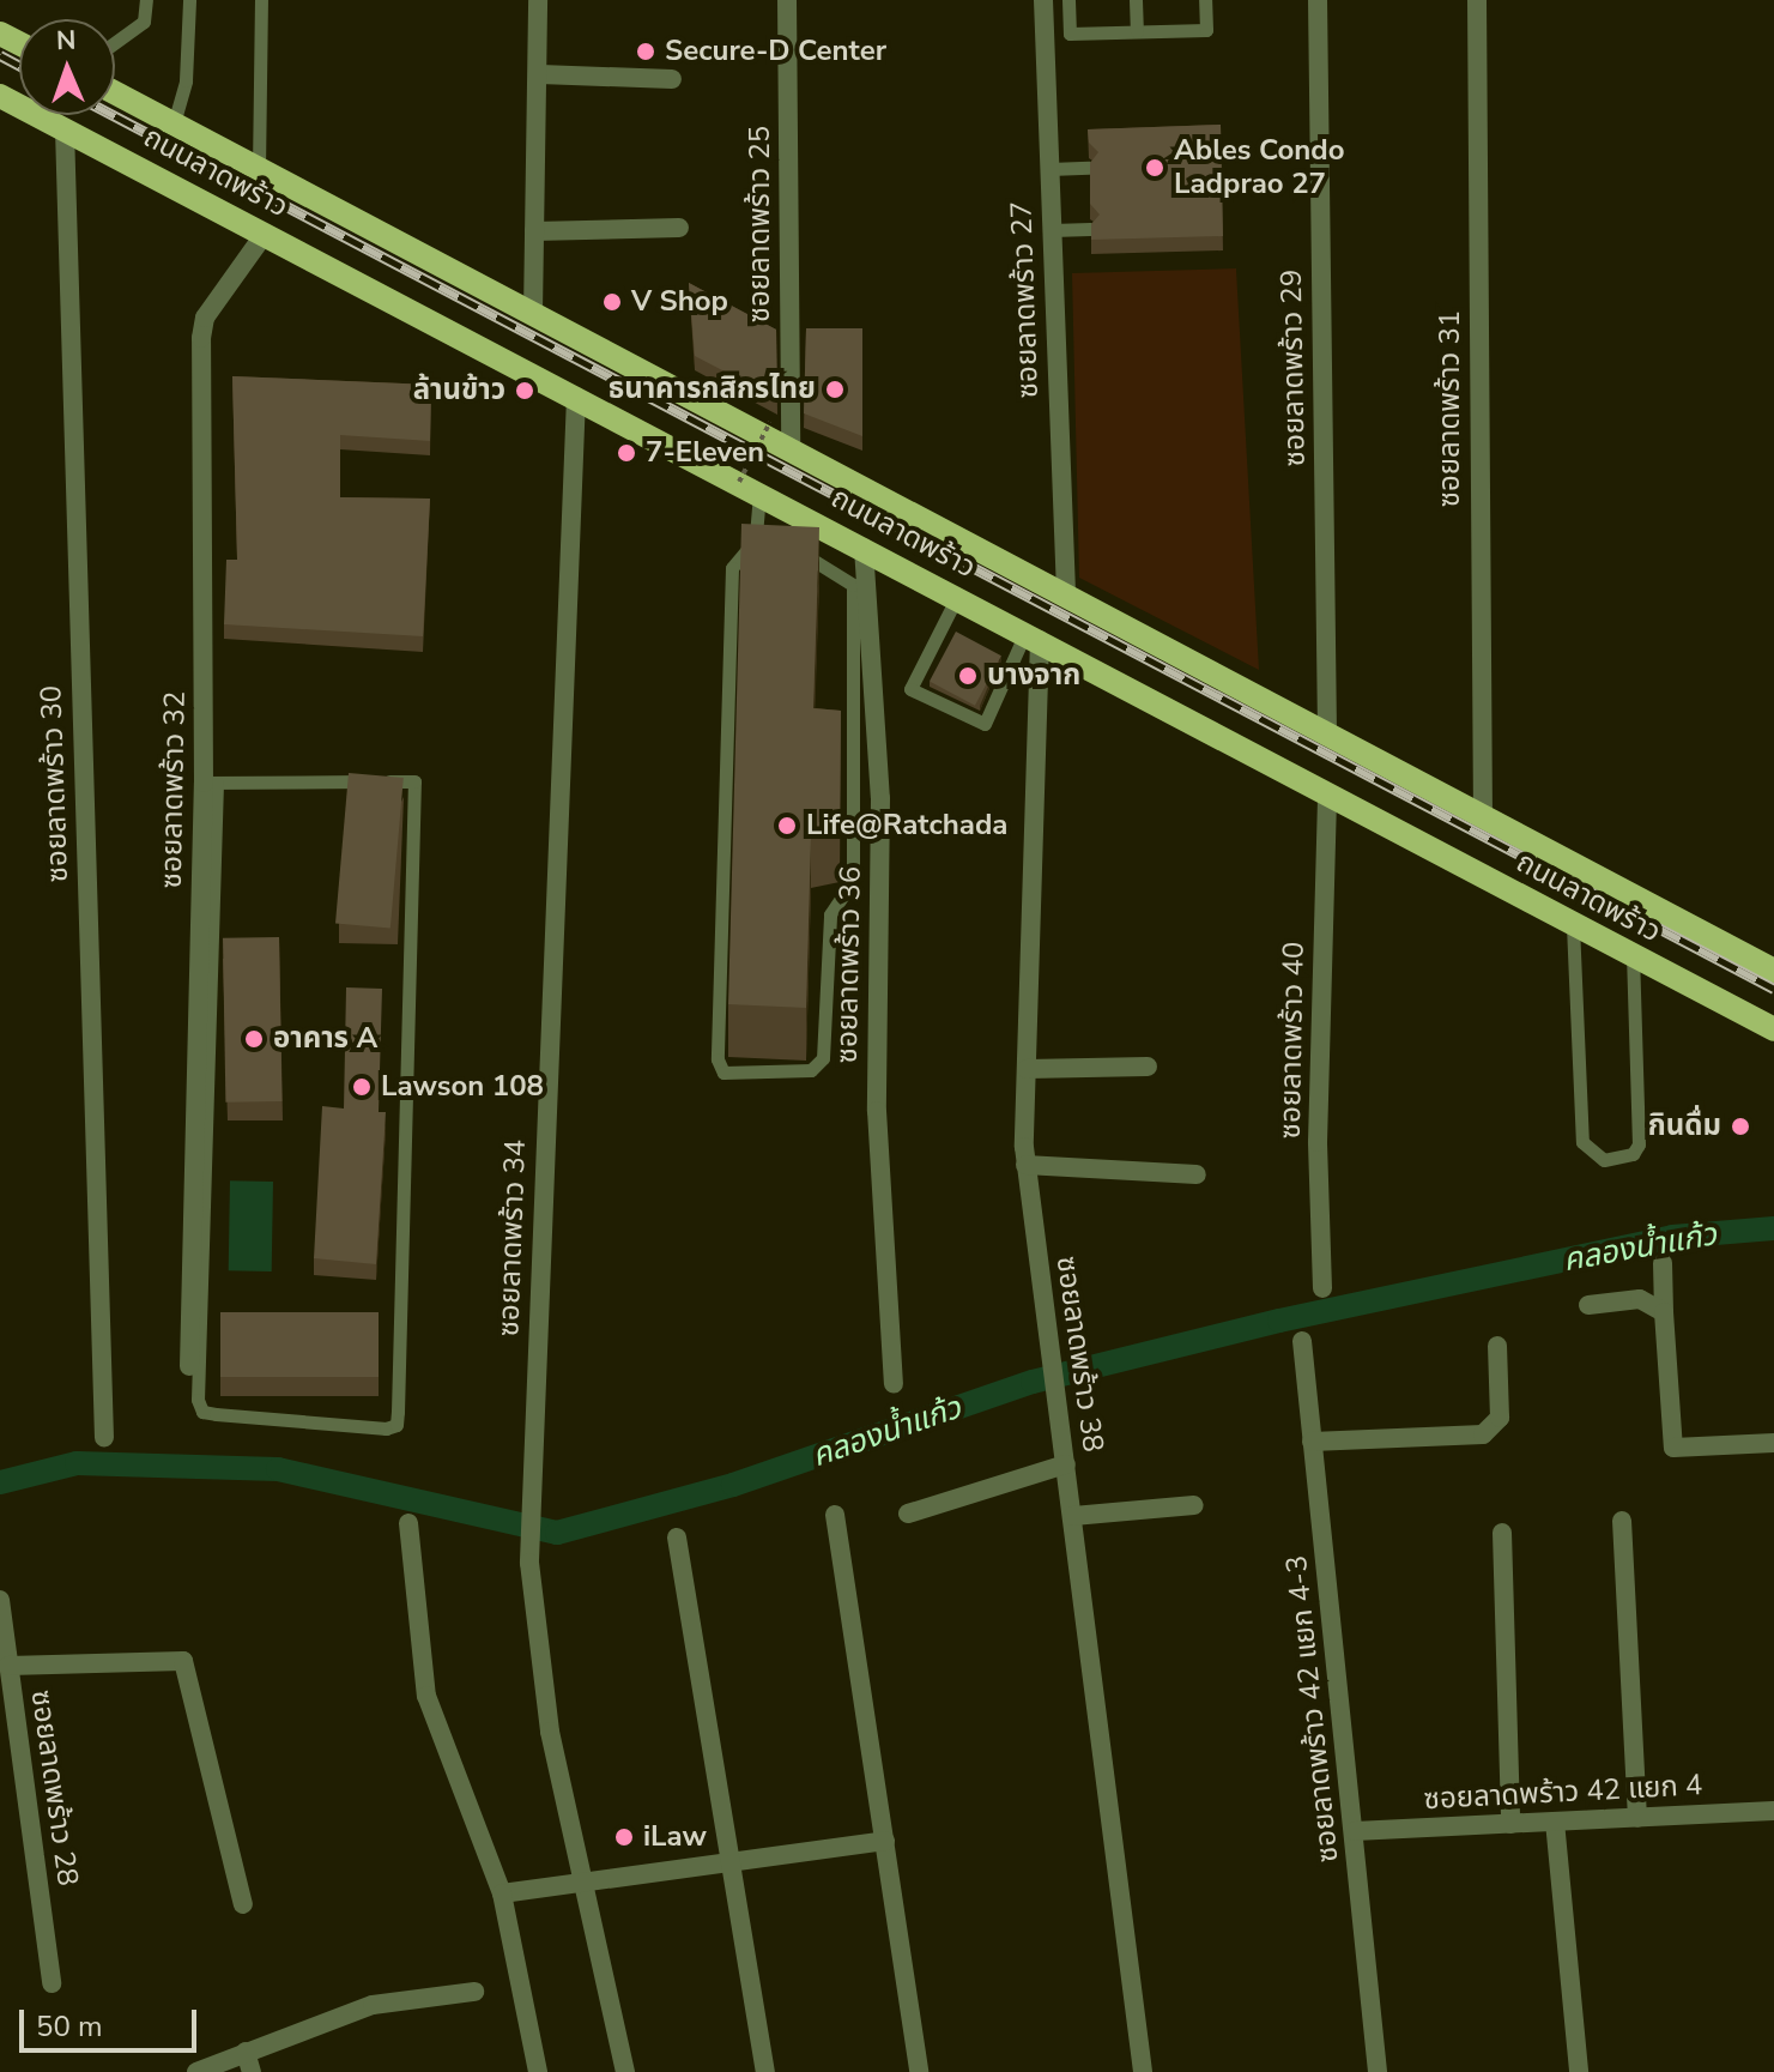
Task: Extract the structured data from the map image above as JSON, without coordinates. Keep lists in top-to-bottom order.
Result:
{
  "streets": {
    "main road": ["ถนนลาดพร้าว"],
    "street": [
      "ซอยลาดพร้าว 25",
      "ซอยลาดพร้าว 27",
      "ซอยลาดพร้าว 29",
      "ซอยลาดพร้าว 31",
      "ซอยลาดพร้าว 30",
      "ซอยลาดพร้าว 32",
      "ซอยลาดพร้าว 36",
      "ซอยลาดพร้าว 40",
      "ซอยลาดพร้าว 34",
      "ซอยลาดพร้าว 38",
      "ซอยลาดพร้าว 42 แยก 4-3",
      "ซอยลาดพร้าว 28",
      "ซอยลาดพร้าว 42 แยก 4"
    ]
  },
  "crossings": [
    ["ถนนลาดพร้าว", "ซอยลาดพร้าว 25"],
    ["ถนนลาดพร้าว", "ซอยลาดพร้าว 27"],
    ["ถนนลาดพร้าว", "ซอยลาดพร้าว 29"],
    ["ถนนลาดพร้าว", "ซอยลาดพร้าว 31"],
    ["ถนนลาดพร้าว", "ซอยลาดพร้าว 30"],
    ["ถนนลาดพร้าว", "ซอยลาดพร้าว 32"],
    ["ถนนลาดพร้าว", "ซอยลาดพร้าว 36"],
    ["ถนนลาดพร้าว", "ซอยลาดพร้าว 40"],
    ["ถนนลาดพร้าว", "ซอยลาดพร้าว 34"],
    ["ถนนลาดพร้าว", "ซอยลาดพร้าว 38"],
    ["ซอยลาดพร้าว 42 แยก 4-3", "ซอยลาดพร้าว 42 แยก 4"]
  ],
  "water": ["คลองน้ำแก้ว"],
  "places": [
    "Secure-D Center",
    "Ables Condo Ladprao 27",
    "V Shop",
    "ธนาคารกสิกรไทย",
    "ล้านข้าว",
    "7-Eleven",
    "บางจาก",
    "Life@Ratchada",
    "อาคาร A",
    "Lawson 108",
    "กินดื่ม",
    "iLaw"
  ],
  "scale_bar": "50 m",
  "north": "top"
}
